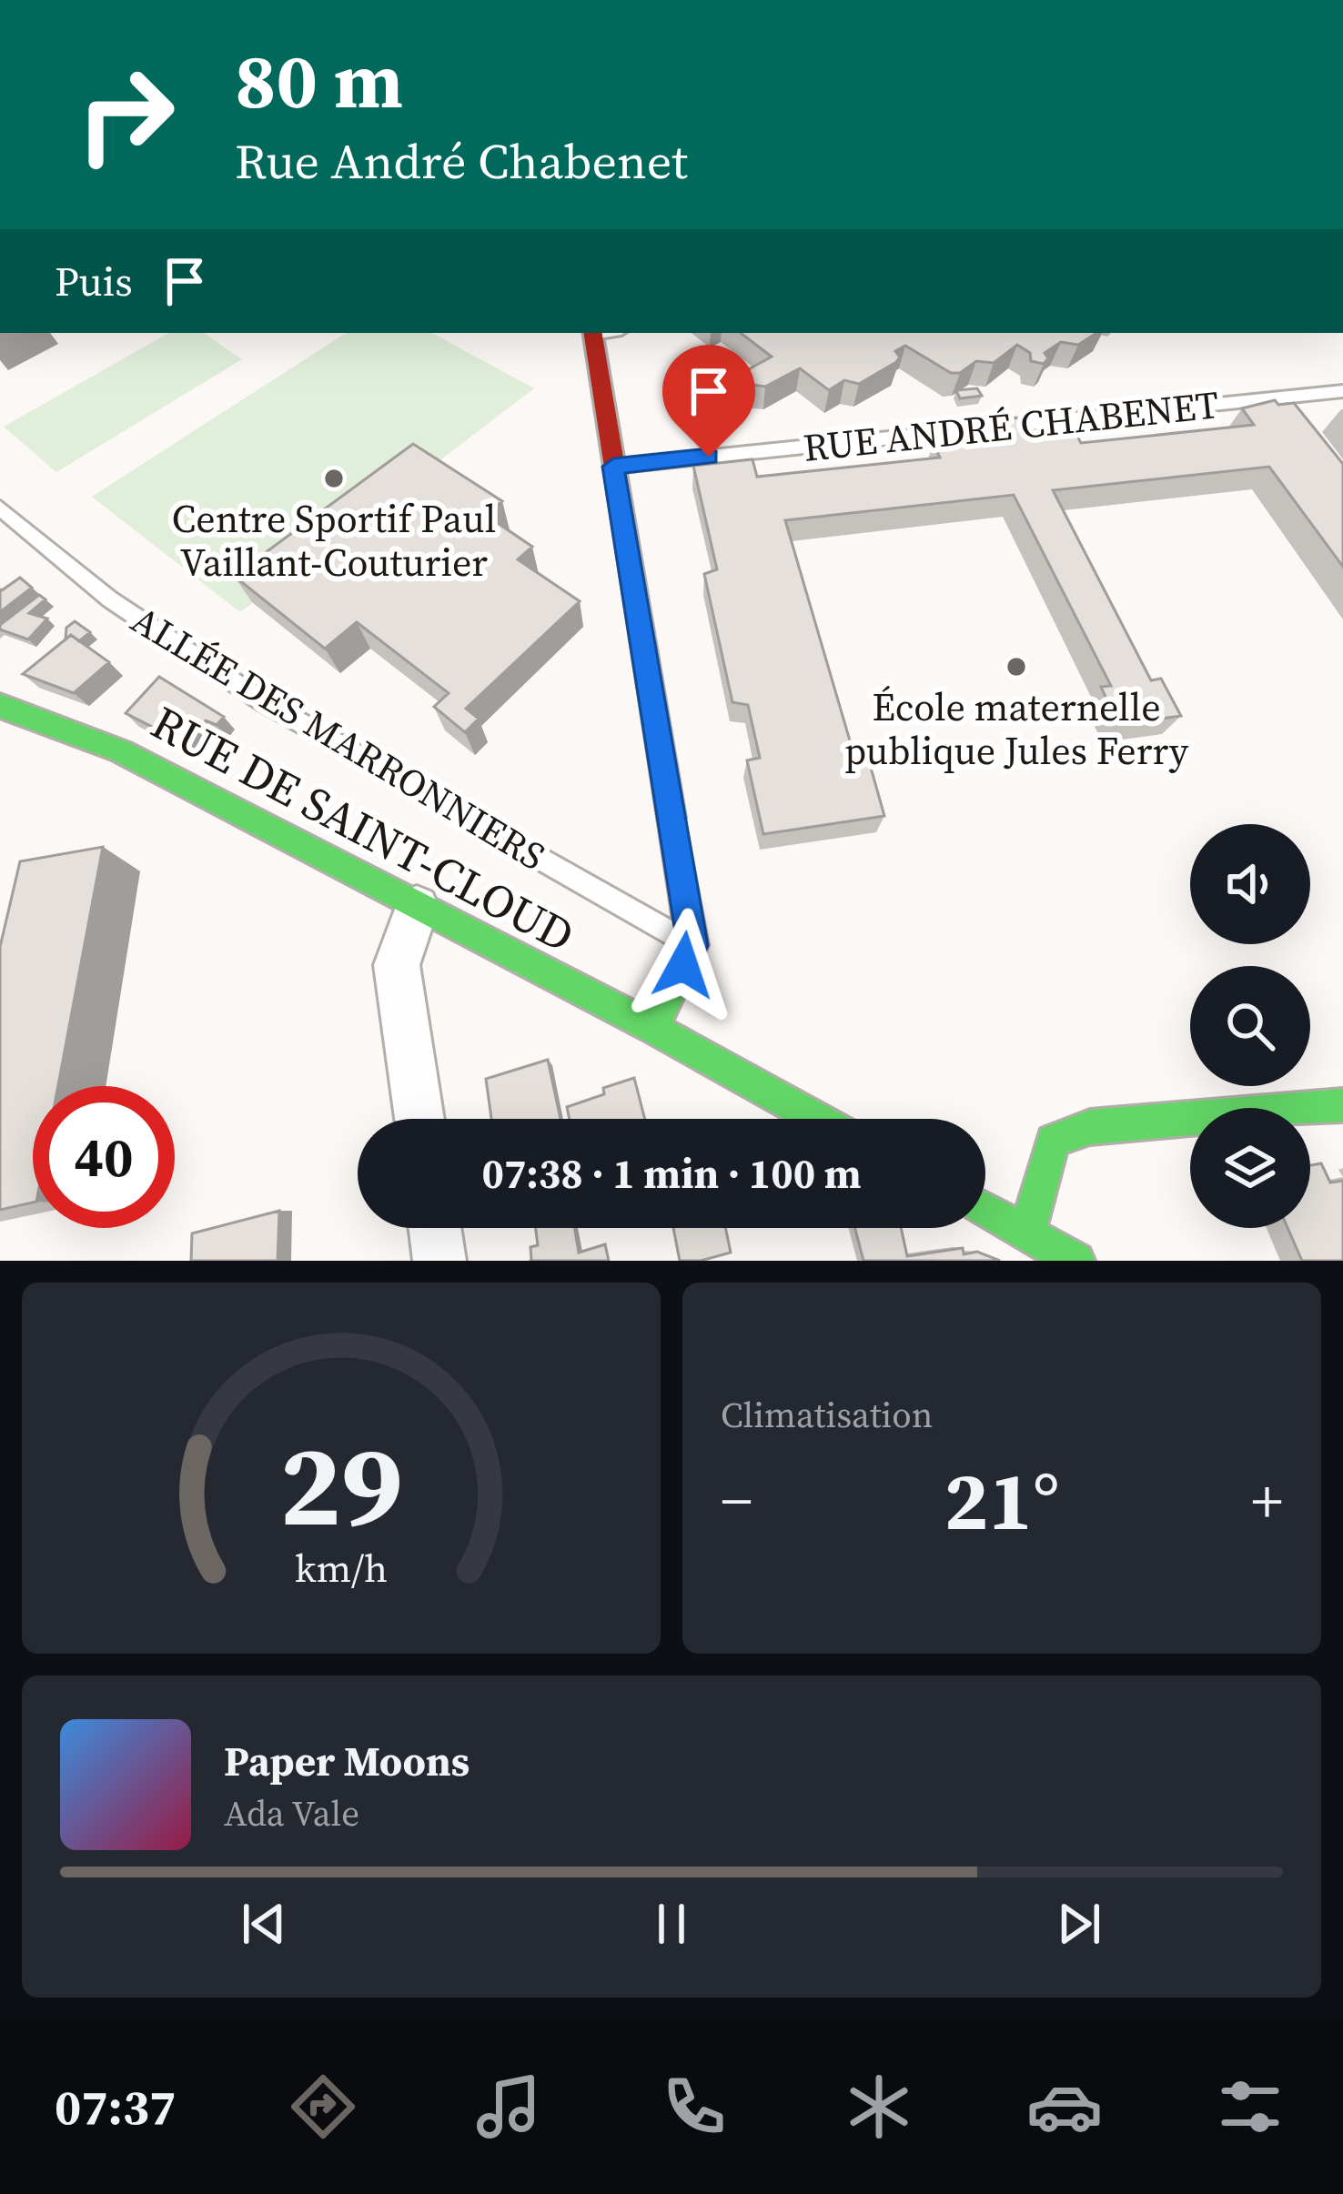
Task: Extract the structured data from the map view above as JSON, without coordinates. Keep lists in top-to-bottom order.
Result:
{
  "streets": {
    "street": ["RUE DE SAINT-CLOUD"],
    "lane": ["RUE ANDRÉ CHABENET", "ALLÉE DES MARRONNIERS"]
  },
  "places": ["Centre Sportif Paul Vaillant-Couturier", "École maternelle publique Jules Ferry"],
  "page": {
    "turn": ["80 m", "Rue André Chabenet"],
    "then": "Puis",
    "limit": "40",
    "trip": "07:38 · 1 min · 100 m",
    "tile": "Climatisation",
    "heat": ["−", "21°", "+"],
    "song": ["Paper Moons", "Ada Vale"],
    "tabs": "07:37",
    "gauge": ["29", "km/h"]
  }
}
